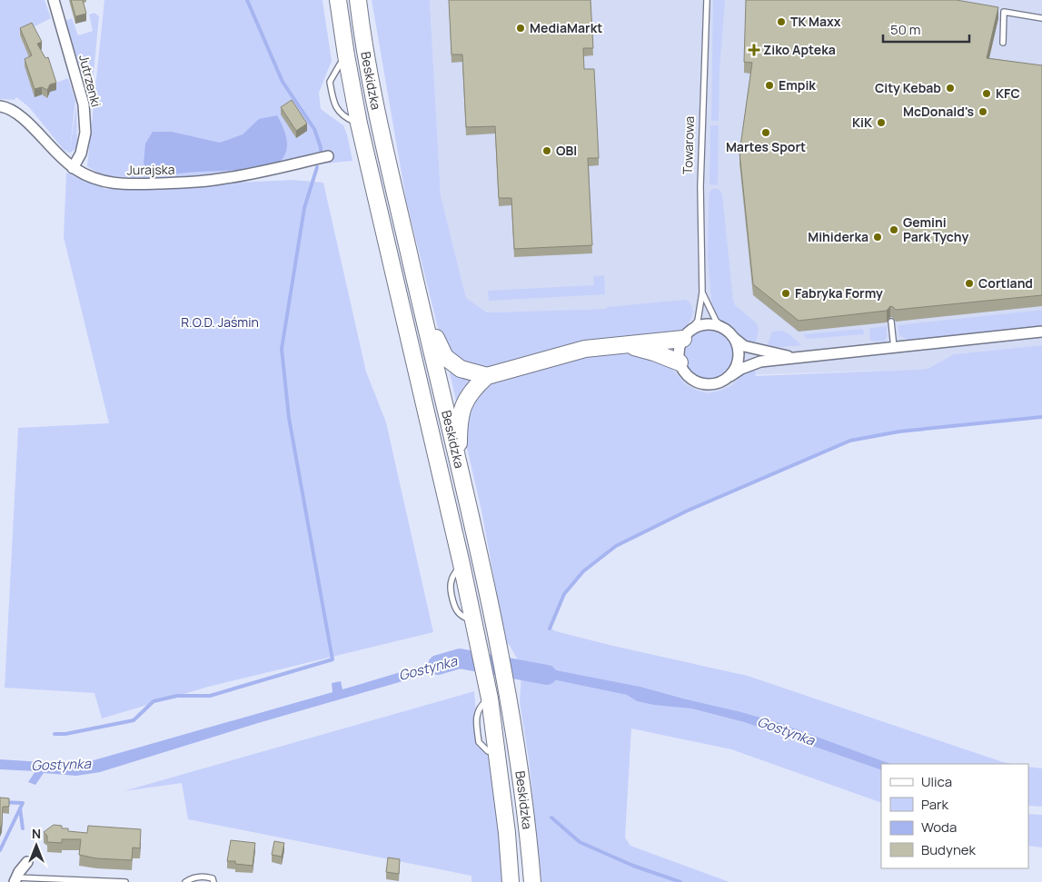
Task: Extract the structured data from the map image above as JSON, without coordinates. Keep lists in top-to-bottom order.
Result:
{
  "streets": {
    "main road": ["Beskidzka"],
    "street": ["Jutrzenki", "Towarowa", "Jurajska"]
  },
  "crossings": [
    ["Jutrzenki", "Jurajska"]
  ],
  "water": ["Gostynka"],
  "parks": ["R.O.D. Jaśmin"],
  "places": {
    "other": [
      "TK Maxx",
      "MediaMarkt",
      "Empik",
      "City Kebab",
      "KFC",
      "McDonald's",
      "KiK",
      "Martes Sport",
      "OBI",
      "Gemini Park Tychy",
      "Mihiderka",
      "Cortland",
      "Fabryka Formy"
    ],
    "health": ["Ziko Apteka"]
  },
  "legend": [
    "Ulica",
    "Park",
    "Woda",
    "Budynek"
  ],
  "scale_bar": "50 m",
  "north": "top"
}
